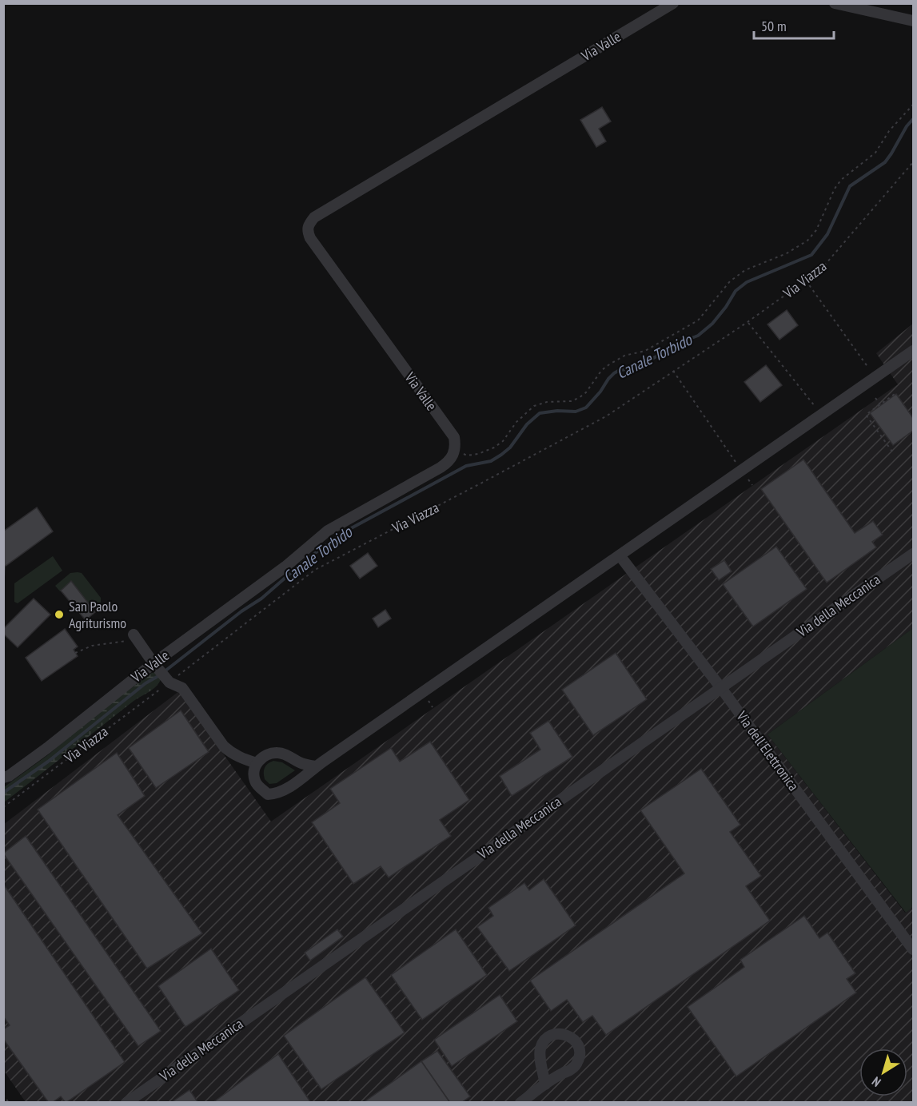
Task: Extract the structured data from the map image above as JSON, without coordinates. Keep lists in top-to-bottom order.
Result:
{
  "streets": {
    "street": ["Via Valle", "Via della Meccanica", "Via dell'Elettronica"],
    "path": ["Via Viazza"]
  },
  "crossings": [
    ["Via della Meccanica", "Via dell'Elettronica"]
  ],
  "water": ["Canale Torbido"],
  "places": ["San Paolo Agriturismo"],
  "scale_bar": "50 m",
  "north": "bottom left"
}
